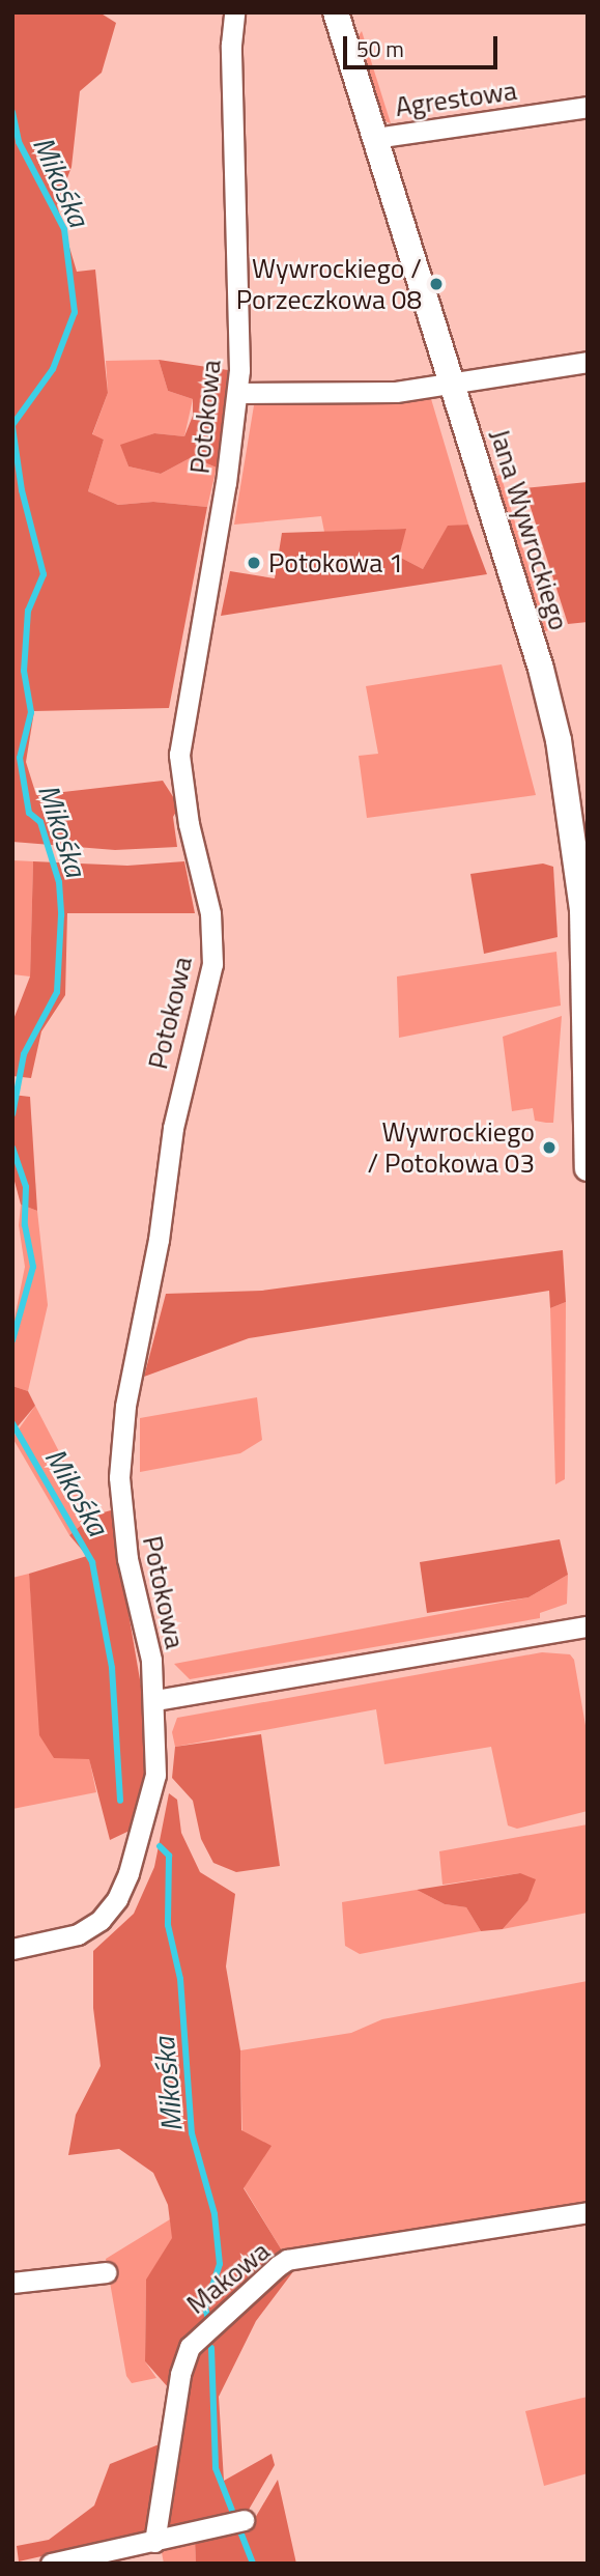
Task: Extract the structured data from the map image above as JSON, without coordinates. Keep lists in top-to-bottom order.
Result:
{
  "streets": {
    "street": [
      "Agrestowa",
      "Potokowa",
      "Jana Wywrockiego",
      "Makowa"
    ]
  },
  "crossings": [
    ["Agrestowa", "Jana Wywrockiego"]
  ],
  "water": ["Mikośka"],
  "places": ["Wywrockiego / Porzeczkowa 08", "Potokowa 1", "Wywrockiego / Potokowa 03"],
  "scale_bar": "50 m"
}
